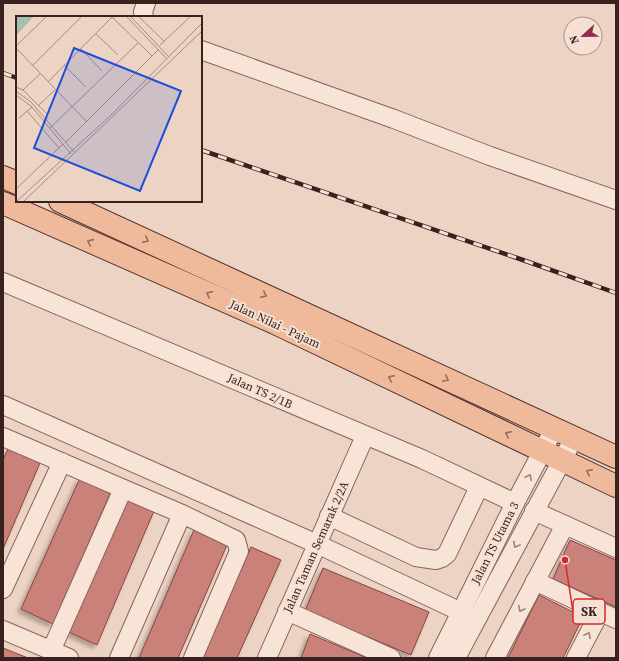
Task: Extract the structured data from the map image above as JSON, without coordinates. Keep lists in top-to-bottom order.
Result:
{
  "streets": {
    "main road": ["Jalan Nilai - Pajam"],
    "street": ["Jalan TS 2/1B", "Jalan TS Utama 3", "Jalan Taman Semarak 2/2A"]
  },
  "crossings": [
    ["Jalan Nilai - Pajam", "Jalan TS Utama 3"],
    ["Jalan TS 2/1B", "Jalan TS Utama 3"],
    ["Jalan TS 2/1B", "Jalan Taman Semarak 2/2A"]
  ],
  "places": ["SK"],
  "north": "left"
}
